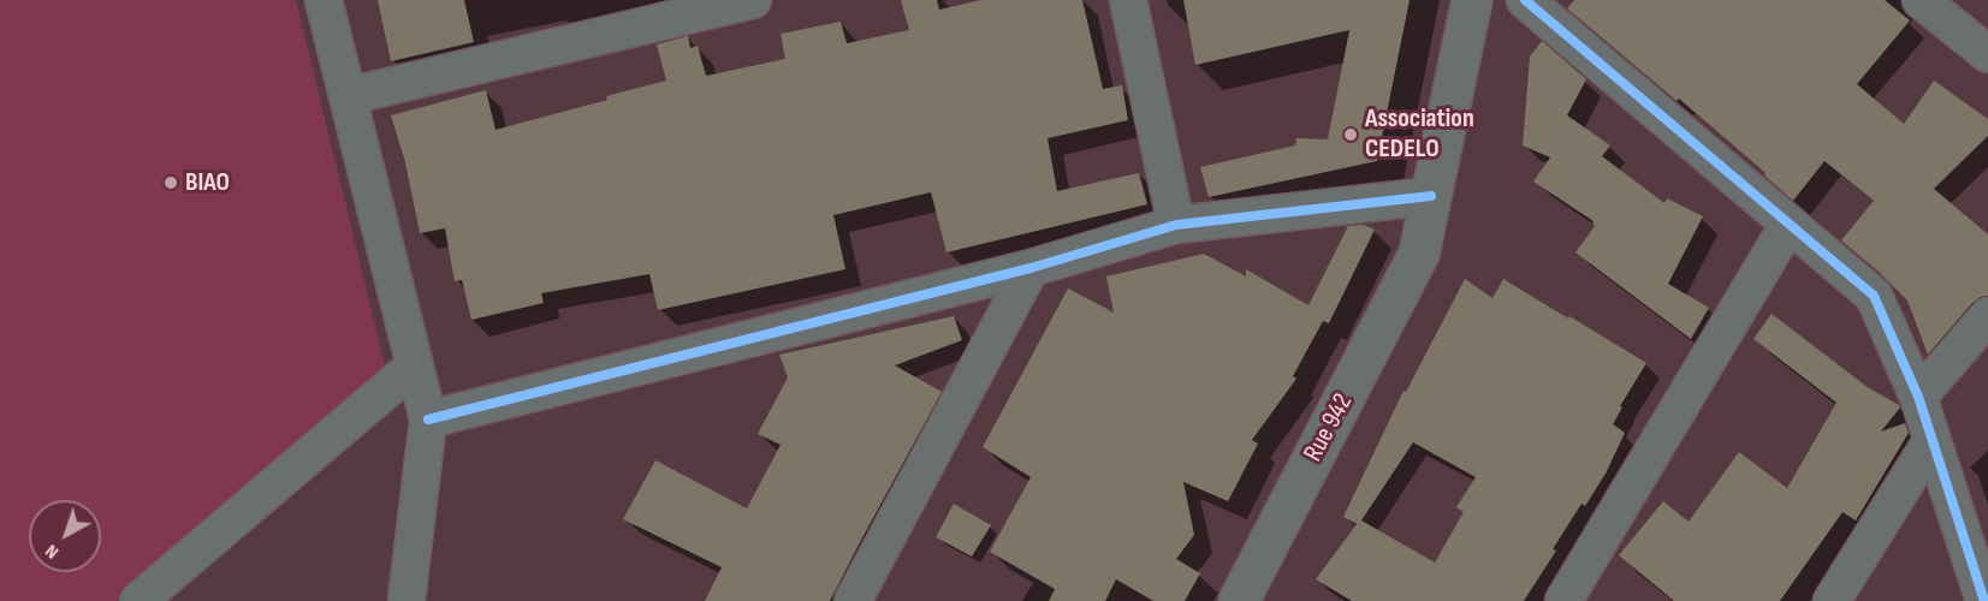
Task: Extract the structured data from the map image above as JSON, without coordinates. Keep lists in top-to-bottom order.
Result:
{
  "streets": {
    "street": ["Rue 942"]
  },
  "places": ["Association CEDELO", "BIAO"],
  "north": "bottom left"
}
